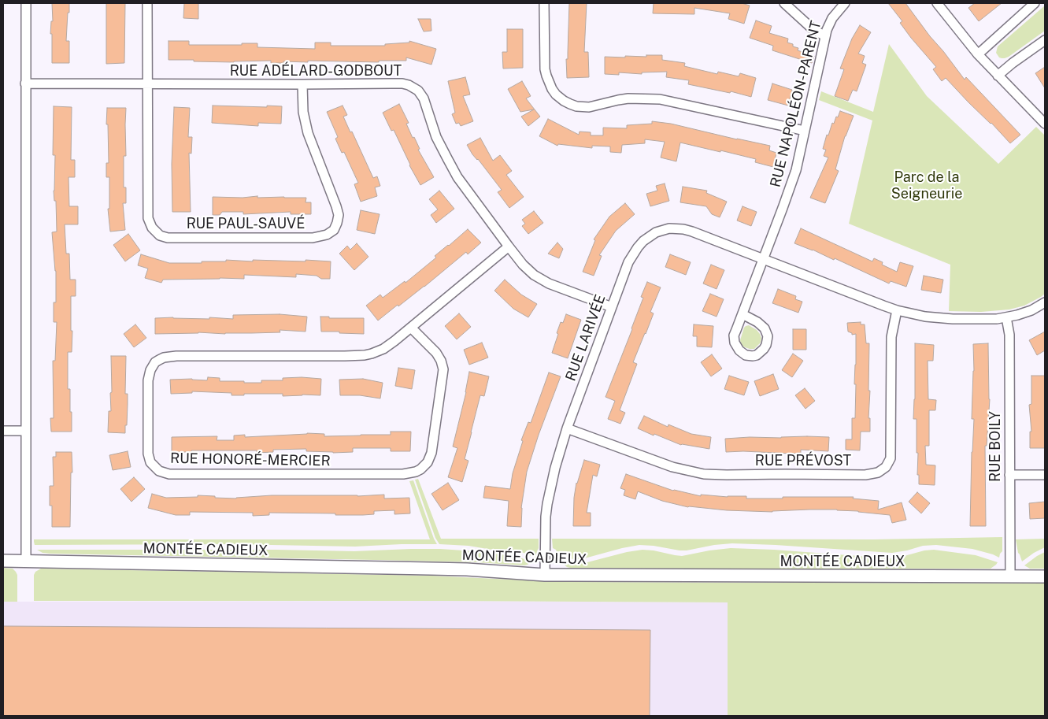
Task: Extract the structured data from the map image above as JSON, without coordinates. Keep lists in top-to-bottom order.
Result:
{
  "streets": {
    "street": [
      "RUE ADÉLARD-GODBOUT",
      "RUE NAPOLÉON-PARENT",
      "RUE PAUL-SAUVÉ",
      "RUE LARIVÉE",
      "RUE BOILY",
      "RUE HONORÉ-MERCIER",
      "RUE PRÉVOST",
      "MONTÉE CADIEUX"
    ]
  },
  "crossings": [
    ["RUE ADÉLARD-GODBOUT", "RUE PAUL-SAUVÉ"],
    ["RUE ADÉLARD-GODBOUT", "RUE LARIVÉE"],
    ["RUE ADÉLARD-GODBOUT", "RUE HONORÉ-MERCIER"],
    ["RUE NAPOLÉON-PARENT", "RUE LARIVÉE"],
    ["RUE LARIVÉE", "RUE BOILY"],
    ["RUE LARIVÉE", "RUE PRÉVOST"],
    ["RUE LARIVÉE", "MONTÉE CADIEUX"],
    ["RUE BOILY", "MONTÉE CADIEUX"]
  ],
  "parks": ["Parc de la Seigneurie"]
}
